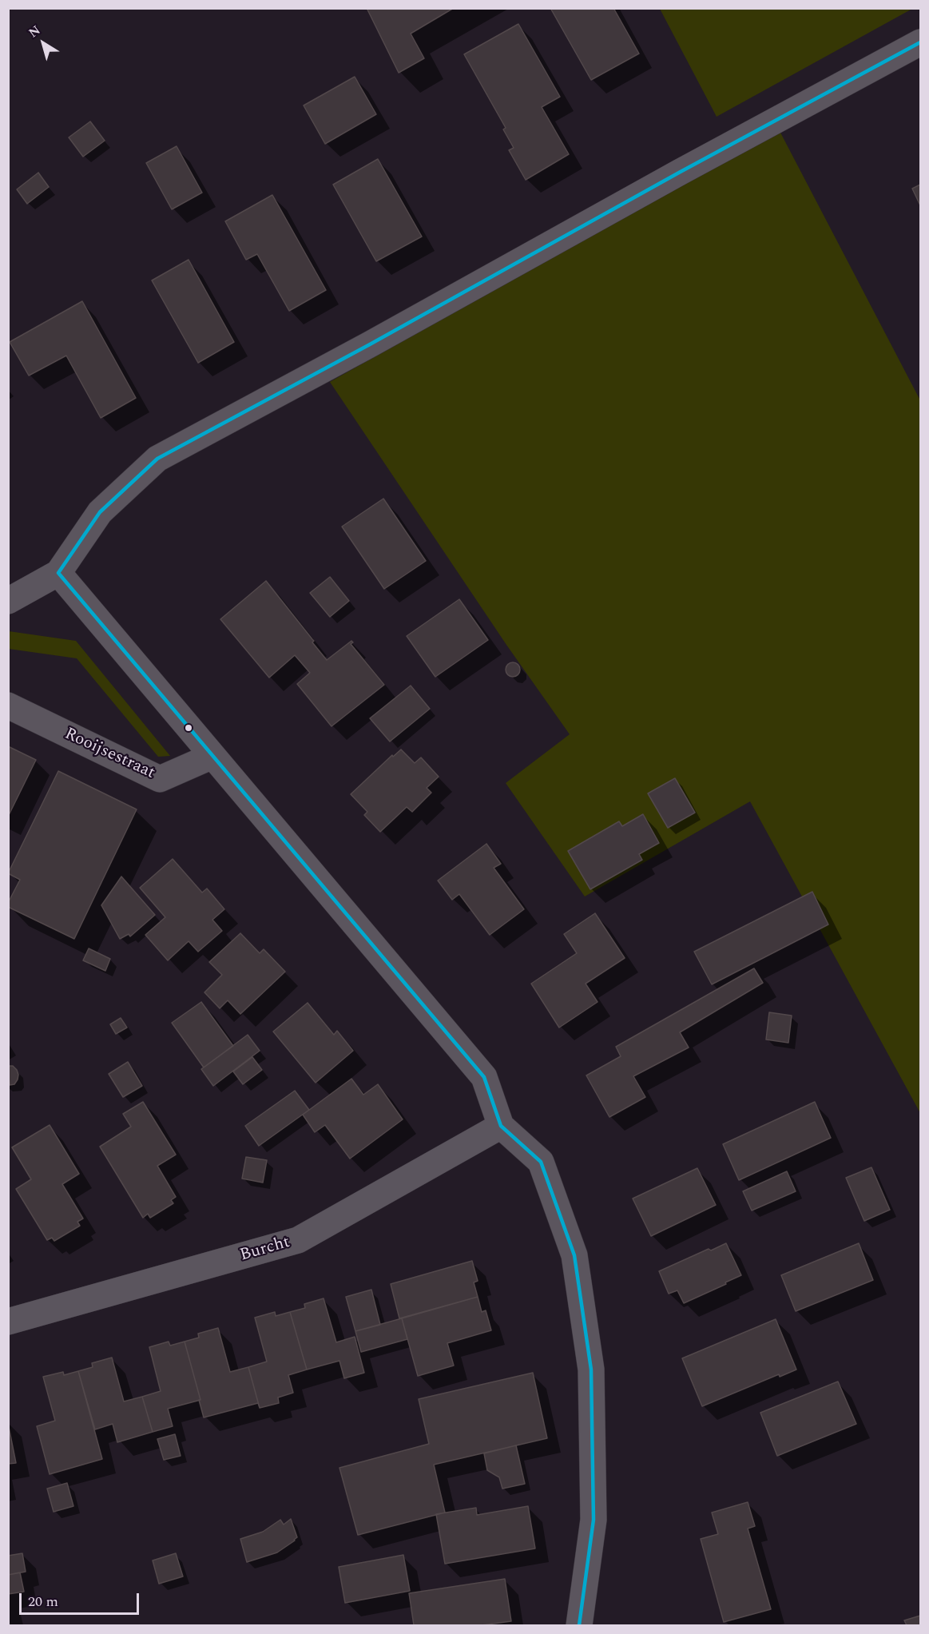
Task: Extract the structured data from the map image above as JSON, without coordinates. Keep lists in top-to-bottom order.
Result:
{
  "streets": {
    "street": ["Rooijsestraat", "Burcht"]
  },
  "scale_bar": "20 m",
  "north": "top left"
}
